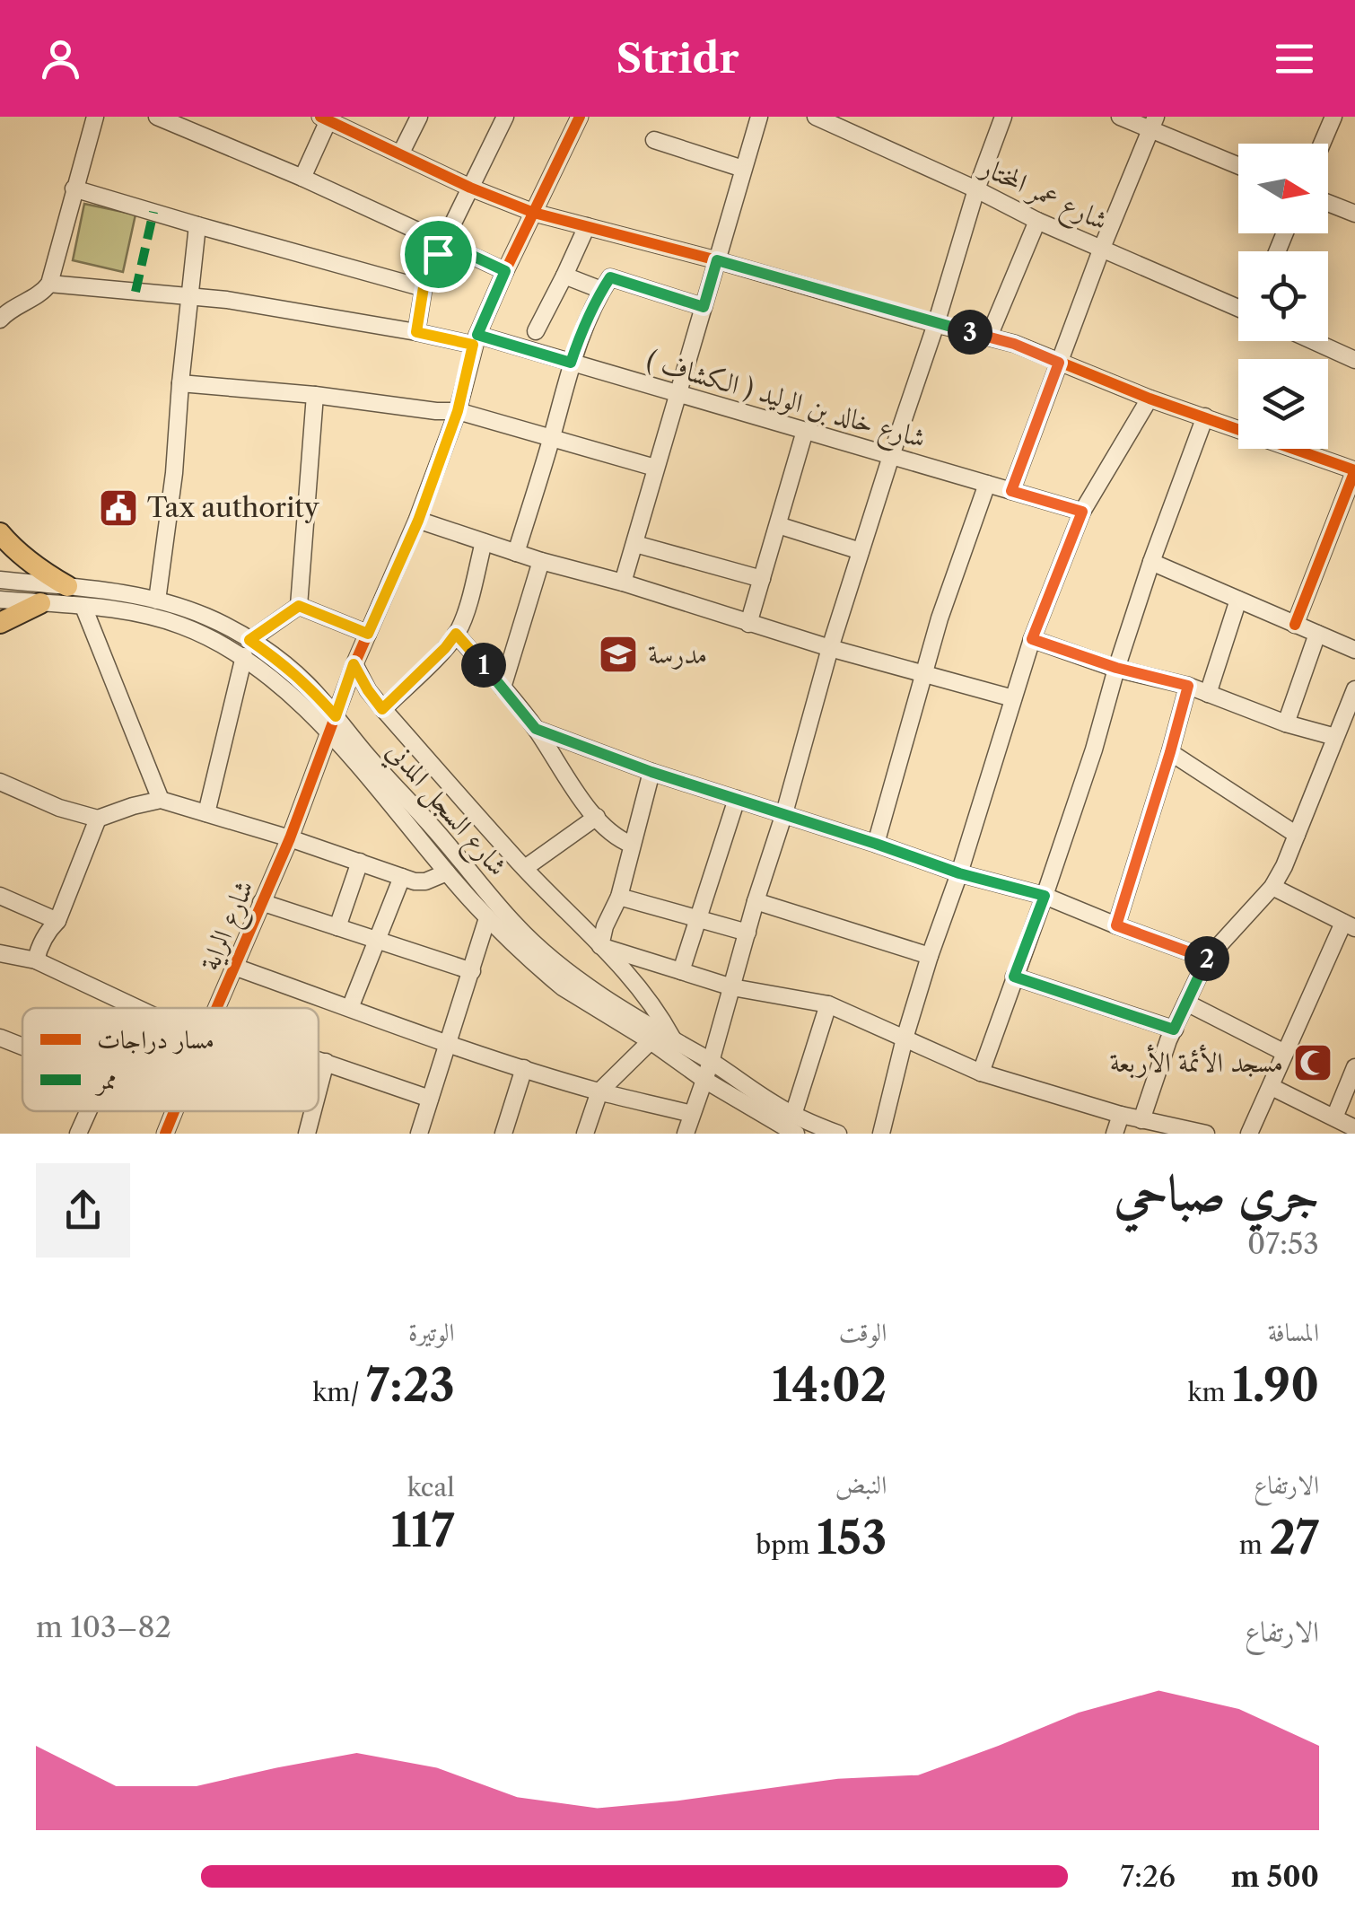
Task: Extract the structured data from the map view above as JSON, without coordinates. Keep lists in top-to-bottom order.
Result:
{
  "streets": {
    "street": [
      "شارع عمر المختار",
      "شارع خالد بن الوليد ( الكشاف )",
      "شارع السجل المدني",
      "شارع الراية"
    ]
  },
  "crossings": [
    ["شارع خالد بن الوليد ( الكشاف )", "شارع الراية"],
    ["شارع السجل المدني", "شارع الراية"]
  ],
  "places": {
    "public building": ["Tax authority"],
    "school or university": ["مدرسة"],
    "mosque": ["مسجد الأئمة الأربعة"]
  },
  "legend": ["مسار دراجات", "ممر"],
  "north": "right",
  "page": {
    "header": "Stridr",
    "pins": ["3", "1", "2"],
    "heading": ["جري صباحي", "07:53"],
    "stats": [
      ["المسافة", "1.90 km"],
      ["الوقت", "14:02"],
      ["الوتيرة", "7:23 /km"],
      ["الارتفاع", "27 m"],
      ["النبض", "153 bpm"],
      ["kcal", "117"]
    ],
    "chart": ["الارتفاع", "82–103 m"],
    "list": [
      {
        "name": "500 m",
        "note": "7:26"
      }
    ]
  }
}
